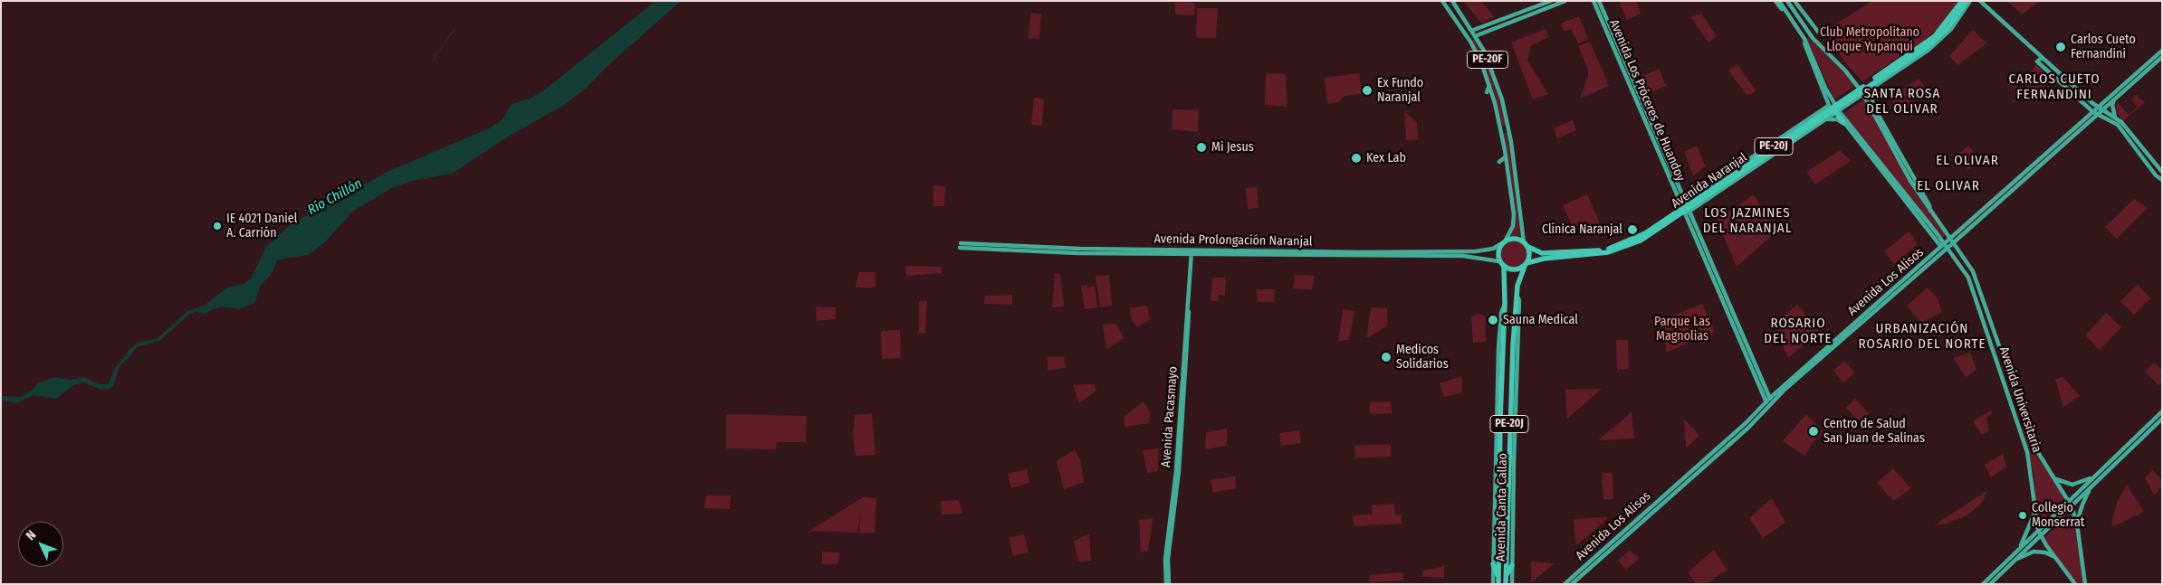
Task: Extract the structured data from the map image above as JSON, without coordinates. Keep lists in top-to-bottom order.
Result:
{
  "streets": {
    "highway": [
      "PE-20F",
      "PE-20J",
      "Avenida Naranjal",
      "Avenida Canta Callao"
    ],
    "main road": [
      "Avenida Los Próceres de Huandoy",
      "Avenida Prolongación Naranjal",
      "Avenida Los Alisos",
      "Avenida Universitaria",
      "Avenida Pacasmayo"
    ]
  },
  "crossings": [
    ["PE-20F", "Avenida Naranjal"],
    ["PE-20F", "Avenida Prolongación Naranjal"],
    ["PE-20F", "Avenida Canta Callao"],
    ["Avenida Los Próceres de Huandoy", "Avenida Naranjal"],
    ["Avenida Los Próceres de Huandoy", "Avenida Los Alisos"],
    ["Avenida Naranjal", "Avenida Prolongación Naranjal"],
    ["Avenida Naranjal", "Avenida Universitaria"],
    ["Avenida Naranjal", "Avenida Canta Callao"],
    ["Avenida Prolongación Naranjal", "Avenida Pacasmayo"],
    ["Avenida Prolongación Naranjal", "Avenida Canta Callao"],
    ["Avenida Los Alisos", "Avenida Universitaria"]
  ],
  "districts": [
    "CARLOS CUETO FERNANDINI",
    "SANTA ROSA DEL OLIVAR",
    "EL OLIVAR",
    "EL OLIVAR",
    "LOS JAZMINES DEL NARANJAL",
    "ROSARIO DEL NORTE",
    "URBANIZACIÓN ROSARIO DEL NORTE"
  ],
  "water": ["Río Chillón"],
  "parks": ["Club Metropolitano Lloque Yupanqui", "Parque Las Magnolias"],
  "places": [
    "Carlos Cueto Fernandini",
    "Ex Fundo Naranjal",
    "Mi Jesus",
    "Kex Lab",
    "IE 4021 Daniel A. Carrión",
    "Clínica Naranjal",
    "Sauna Medical",
    "Medicos Solidarios",
    "Centro de Salud San Juan de Salinas",
    "Collegio Monserrat"
  ],
  "north": "top left"
}
